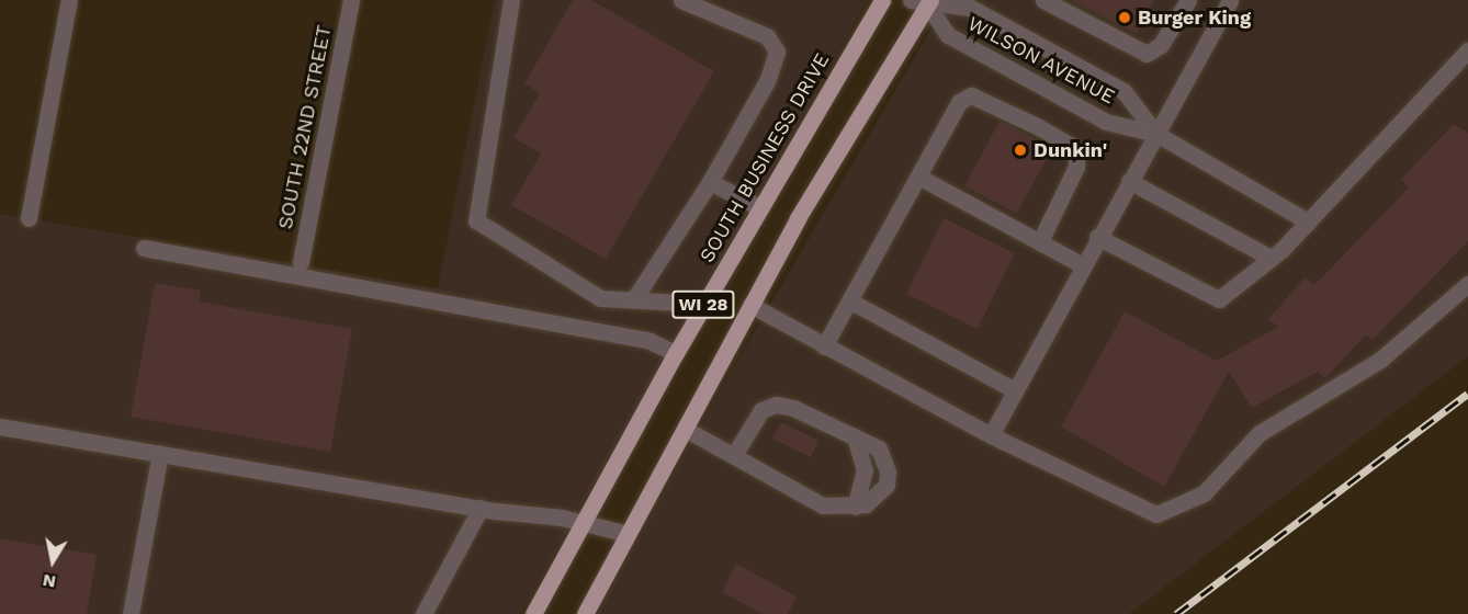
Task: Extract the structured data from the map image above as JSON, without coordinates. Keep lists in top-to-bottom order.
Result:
{
  "streets": {
    "main road": ["SOUTH BUSINESS DRIVE", "WI 28"],
    "street": ["WILSON AVENUE", "SOUTH 22ND STREET"]
  },
  "crossings": [
    ["WILSON AVENUE", "WI 28"]
  ],
  "places": ["Burger King", "Dunkin'"],
  "north": "bottom"
}
